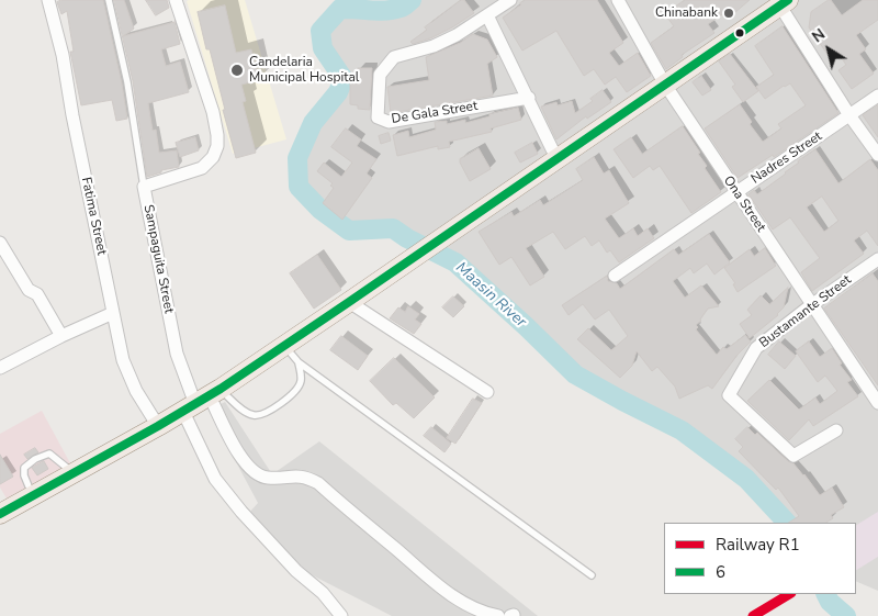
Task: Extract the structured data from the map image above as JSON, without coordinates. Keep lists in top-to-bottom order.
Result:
{
  "streets": {
    "street": [
      "De Gala Street",
      "Nadres Street",
      "Ona Street",
      "Fatima Street",
      "Sampaguita Street",
      "Bustamante Street"
    ]
  },
  "crossings": [
    ["Nadres Street", "Ona Street"],
    ["Ona Street", "Bustamante Street"]
  ],
  "water": ["Maasin River"],
  "places": ["Chinabank", "Candelaria Municipal Hospital"],
  "lines": ["transit line 6", "rail line R1"],
  "legend": ["Railway R1", "6"],
  "north": "top left"
}
